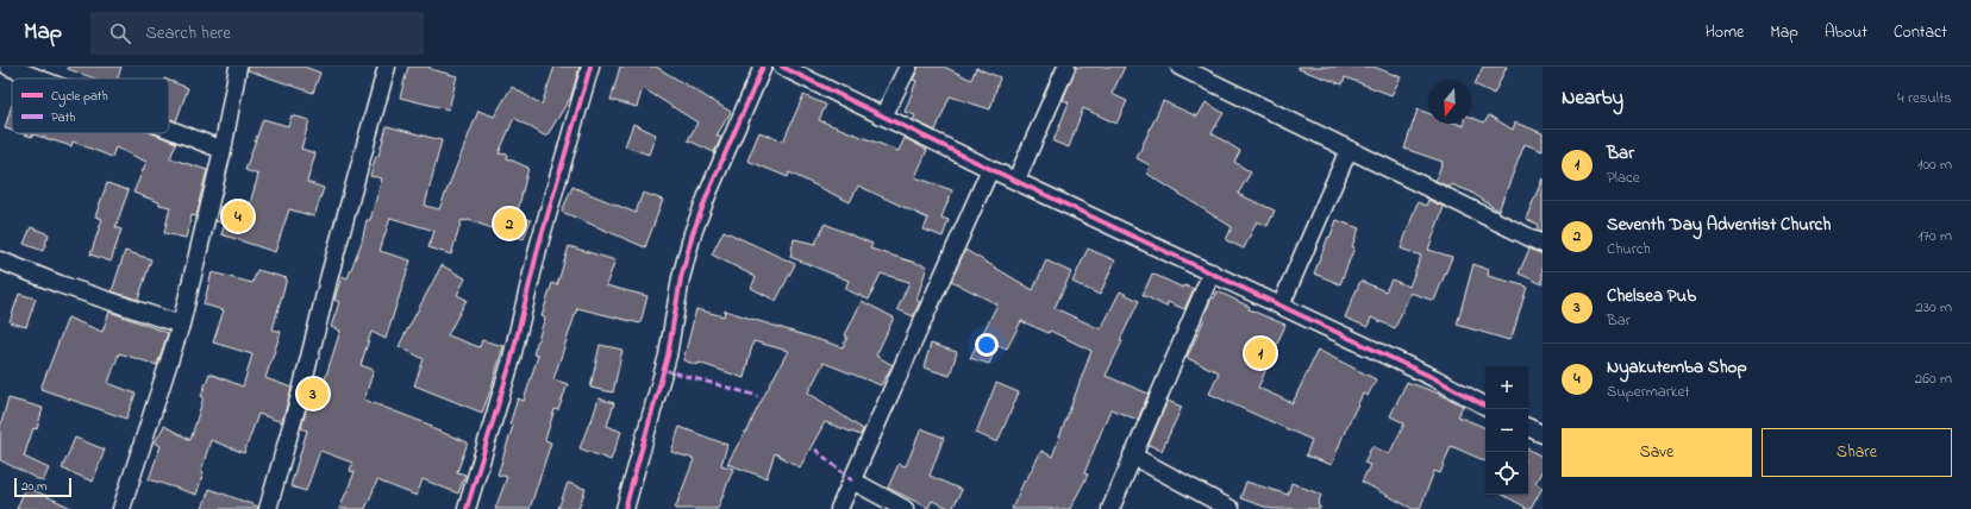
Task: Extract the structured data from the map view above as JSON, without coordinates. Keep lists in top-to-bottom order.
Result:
{
  "legend": ["Cycle path", "Path"],
  "scale_bar": "20 m",
  "north": "bottom",
  "page": {
    "header": "Map",
    "search": "Search here",
    "nav": [
      "Home",
      "Map",
      "About",
      "Contact"
    ],
    "heading": ["Nearby", "4 results"],
    "list": [
      {
        "mark": "1",
        "name": "Bar",
        "note": "Place",
        "value": "100 m"
      },
      {
        "mark": "2",
        "name": "Seventh Day Adventist Church",
        "note": "Church",
        "value": "170 m"
      },
      {
        "mark": "3",
        "name": "Chelsea Pub",
        "note": "Bar",
        "value": "230 m"
      },
      {
        "mark": "4",
        "name": "Nyakutemba Shop",
        "note": "Supermarket",
        "value": "260 m"
      }
    ],
    "pins": [
      "4",
      "2",
      "1",
      "3"
    ],
    "map_buttons": ["+", "−"],
    "buttons": ["Save", "Share"],
    "scale": "20 m"
  }
}
